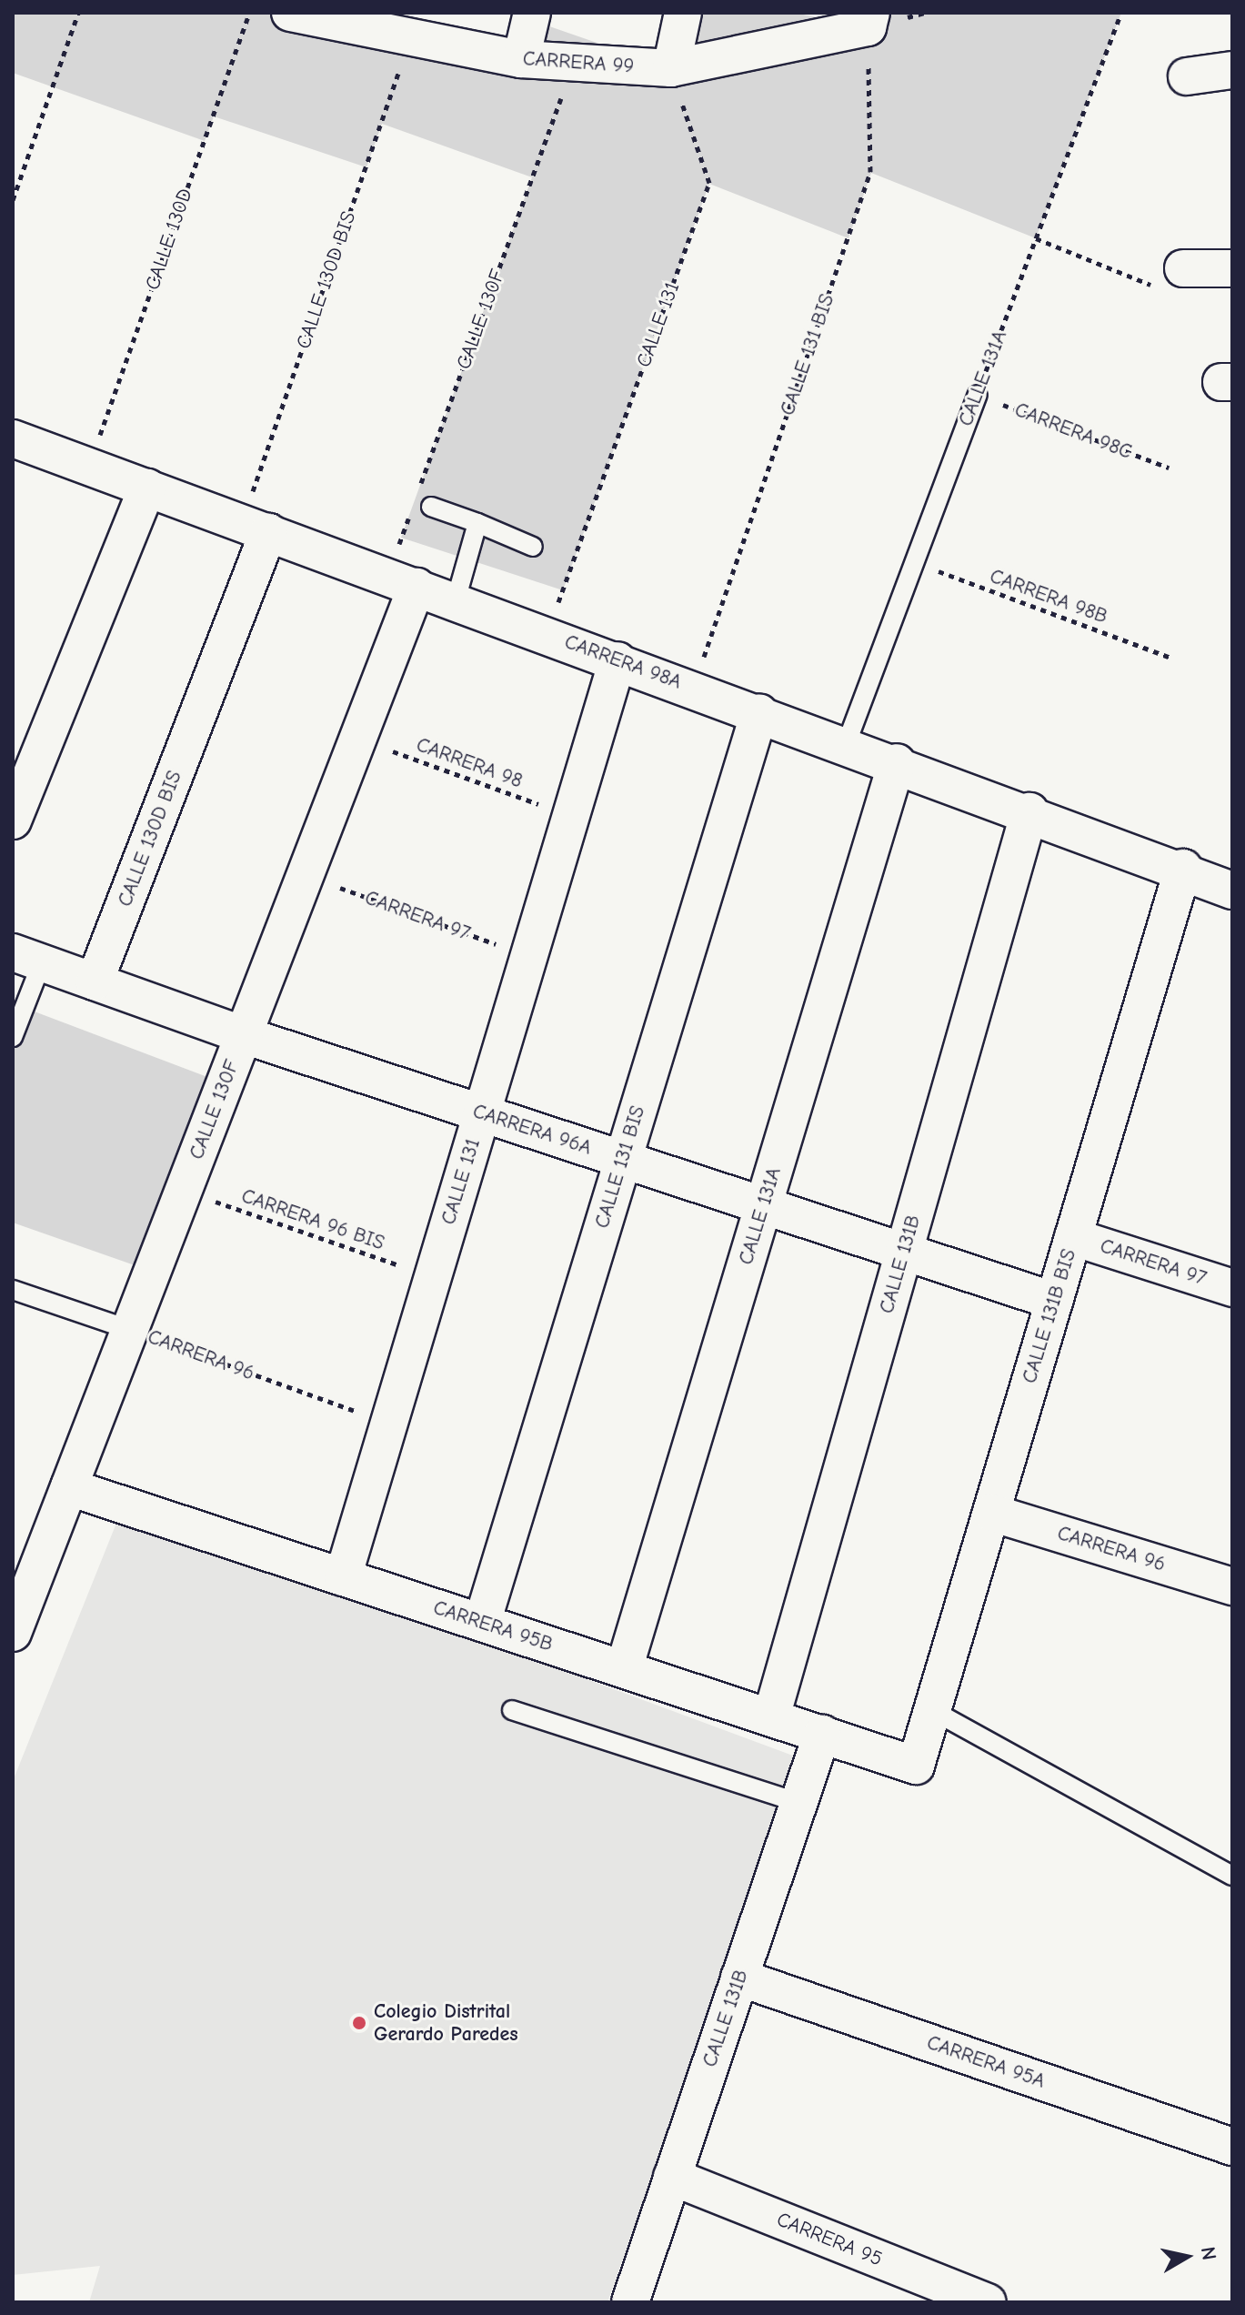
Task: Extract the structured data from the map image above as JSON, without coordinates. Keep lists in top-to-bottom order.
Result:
{
  "streets": {
    "street": [
      "CARRERA 99",
      "CALLE 130D BIS",
      "CALLE 130F",
      "CALLE 131",
      "CALLE 131 BIS",
      "CALLE 131A",
      "CARRERA 98A",
      "CARRERA 97",
      "CARRERA 96A",
      "CALLE 131B",
      "CALLE 131B BIS",
      "CARRERA 96",
      "CARRERA 95B",
      "CARRERA 95A",
      "CARRERA 95"
    ],
    "path": [
      "CALLE 130D",
      "CARRERA 98C",
      "CARRERA 98B",
      "CARRERA 98",
      "CARRERA 96 BIS"
    ]
  },
  "crossings": [
    ["CARRERA 99", "CALLE 130D BIS"],
    ["CARRERA 99", "CALLE 130F"],
    ["CARRERA 99", "CALLE 131"],
    ["CARRERA 99", "CALLE 131 BIS"],
    ["CALLE 130D", "CARRERA 98A"],
    ["CALLE 130D BIS", "CARRERA 98A"],
    ["CALLE 130D BIS", "CARRERA 96A"],
    ["CALLE 130F", "CARRERA 98A"],
    ["CALLE 130F", "CARRERA 98"],
    ["CALLE 130F", "CARRERA 97"],
    ["CALLE 130F", "CARRERA 96A"],
    ["CALLE 130F", "CARRERA 96 BIS"],
    ["CALLE 130F", "CARRERA 96"],
    ["CALLE 130F", "CARRERA 95B"],
    ["CALLE 131", "CARRERA 98A"],
    ["CALLE 131", "CARRERA 98"],
    ["CALLE 131", "CARRERA 97"],
    ["CALLE 131", "CARRERA 96A"],
    ["CALLE 131", "CARRERA 96 BIS"],
    ["CALLE 131", "CARRERA 96"],
    ["CALLE 131", "CARRERA 95B"],
    ["CALLE 131 BIS", "CARRERA 98A"],
    ["CALLE 131 BIS", "CARRERA 96A"],
    ["CALLE 131 BIS", "CARRERA 95B"],
    ["CALLE 131A", "CARRERA 98C"],
    ["CALLE 131A", "CARRERA 98B"],
    ["CALLE 131A", "CARRERA 98A"],
    ["CALLE 131A", "CARRERA 96A"],
    ["CALLE 131A", "CARRERA 95B"],
    ["CARRERA 98A", "CALLE 131B"],
    ["CARRERA 98A", "CALLE 131B BIS"],
    ["CARRERA 97", "CALLE 131B BIS"],
    ["CARRERA 96A", "CALLE 131B"],
    ["CARRERA 96A", "CALLE 131B BIS"],
    ["CALLE 131B", "CARRERA 95B"],
    ["CALLE 131B", "CARRERA 95A"],
    ["CALLE 131B", "CARRERA 95"],
    ["CALLE 131B BIS", "CARRERA 96"],
    ["CALLE 131B BIS", "CARRERA 95B"]
  ],
  "places": ["Colegio Distrital Gerardo Paredes"],
  "north": "right"
}
